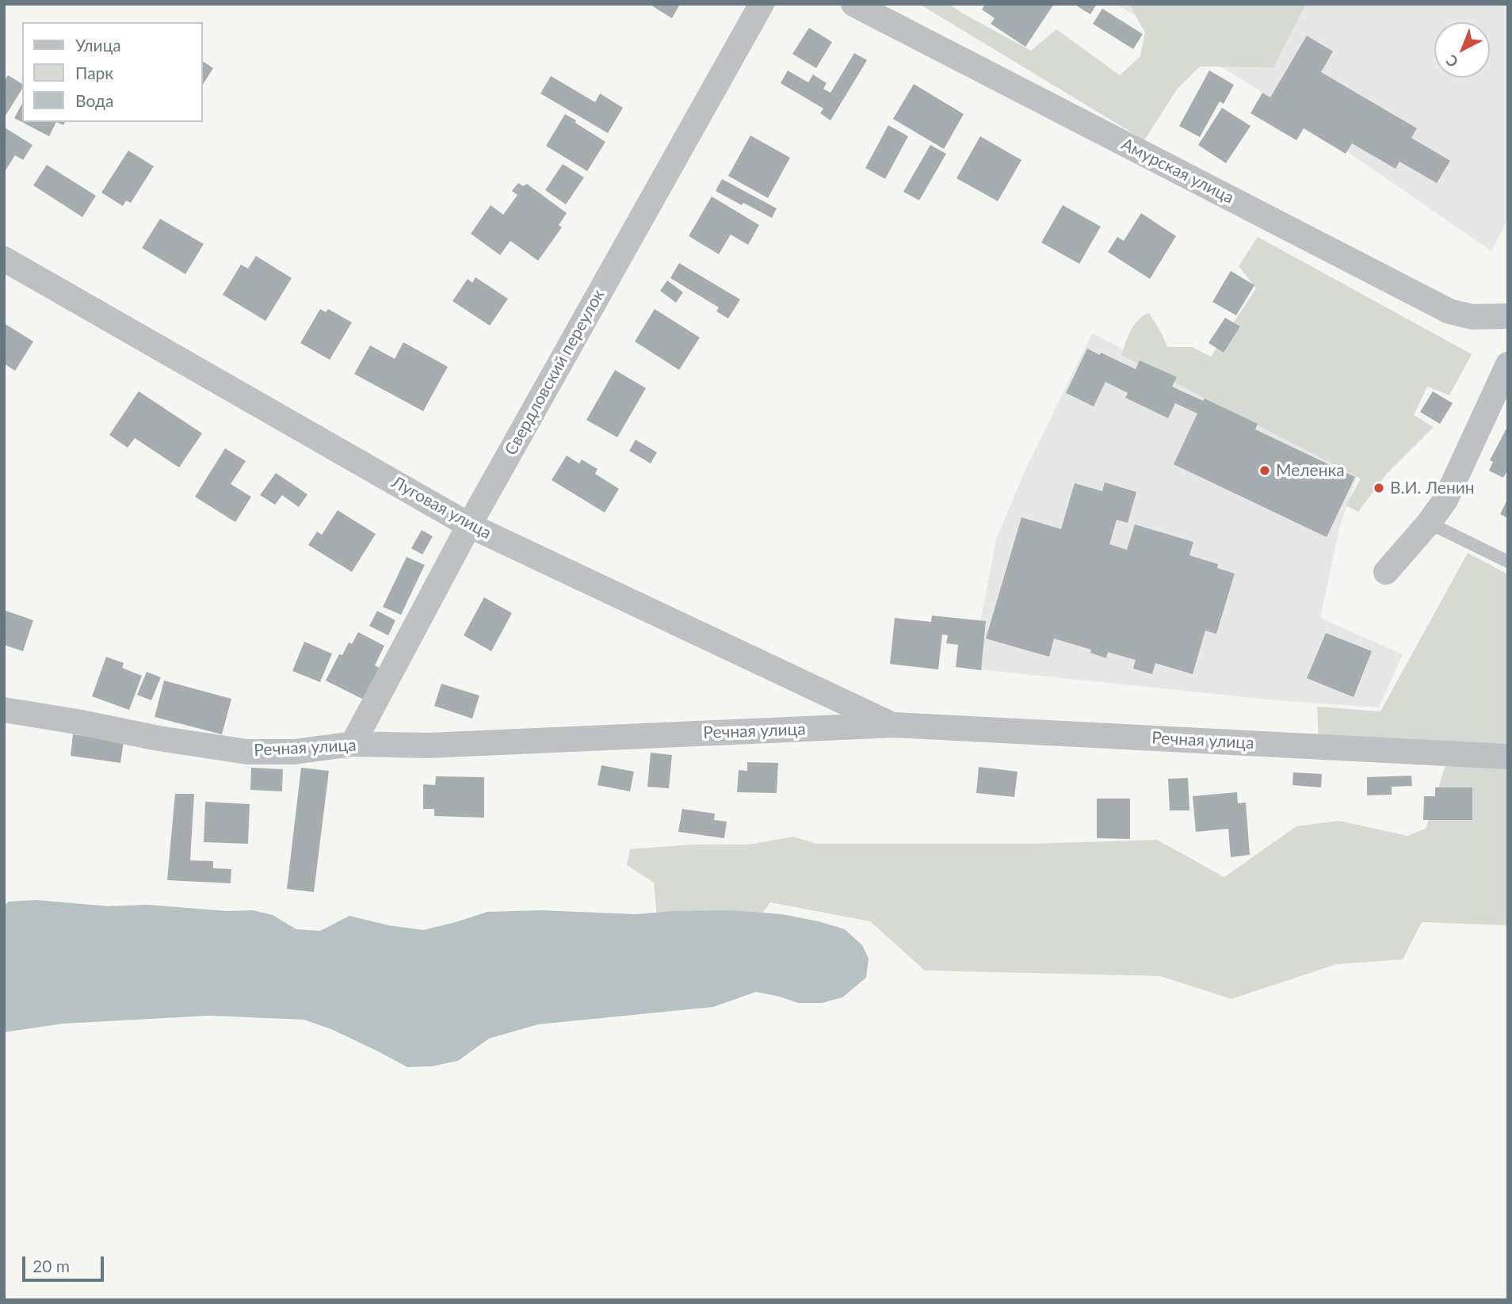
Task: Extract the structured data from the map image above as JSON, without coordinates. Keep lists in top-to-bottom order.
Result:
{
  "streets": {
    "street": [
      "Амурская улица",
      "Свердловский переулок",
      "Луговая улица",
      "Речная улица"
    ]
  },
  "crossings": [
    ["Свердловский переулок", "Луговая улица"],
    ["Свердловский переулок", "Речная улица"],
    ["Луговая улица", "Речная улица"]
  ],
  "places": ["Меленка", "В.И. Ленин"],
  "legend": ["Улица", "Парк", "Вода"],
  "scale_bar": "20 m",
  "north": "bottom left"
}
